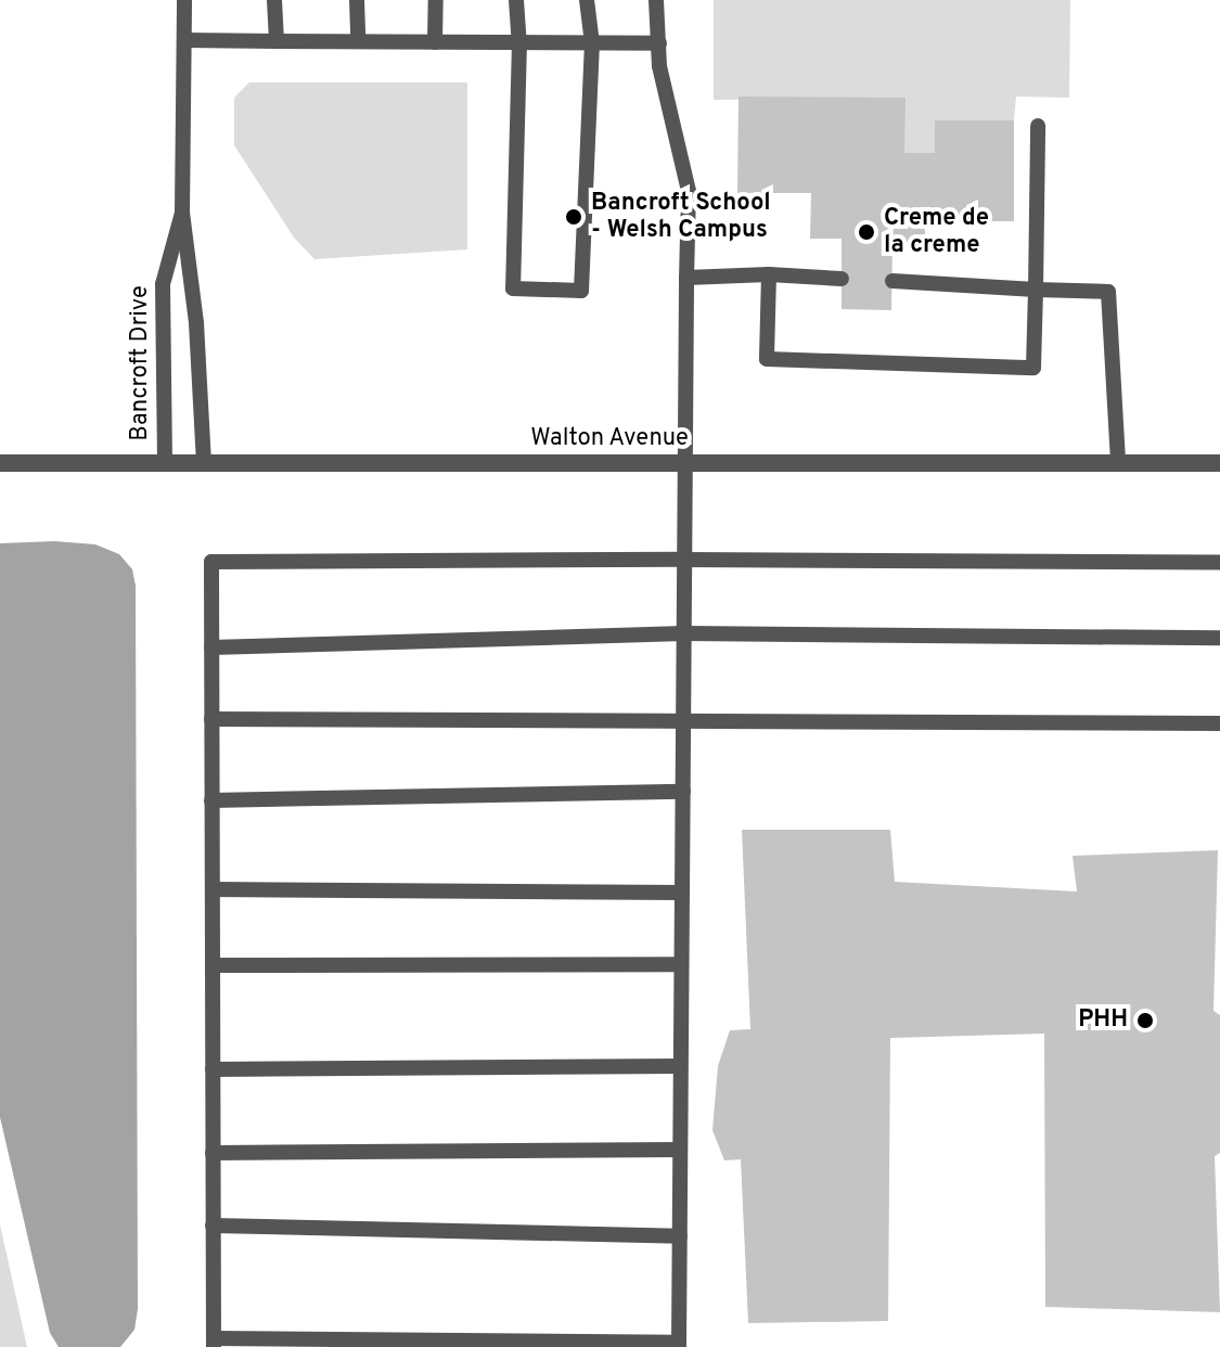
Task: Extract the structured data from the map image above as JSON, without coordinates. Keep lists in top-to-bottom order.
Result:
{
  "streets": {
    "street": ["Walton Avenue"],
    "lane": ["Bancroft Drive"]
  },
  "crossings": [
    ["Bancroft Drive", "Walton Avenue"]
  ],
  "places": ["Bancroft School - Welsh Campus", "Creme de la creme", "PHH"]
}
